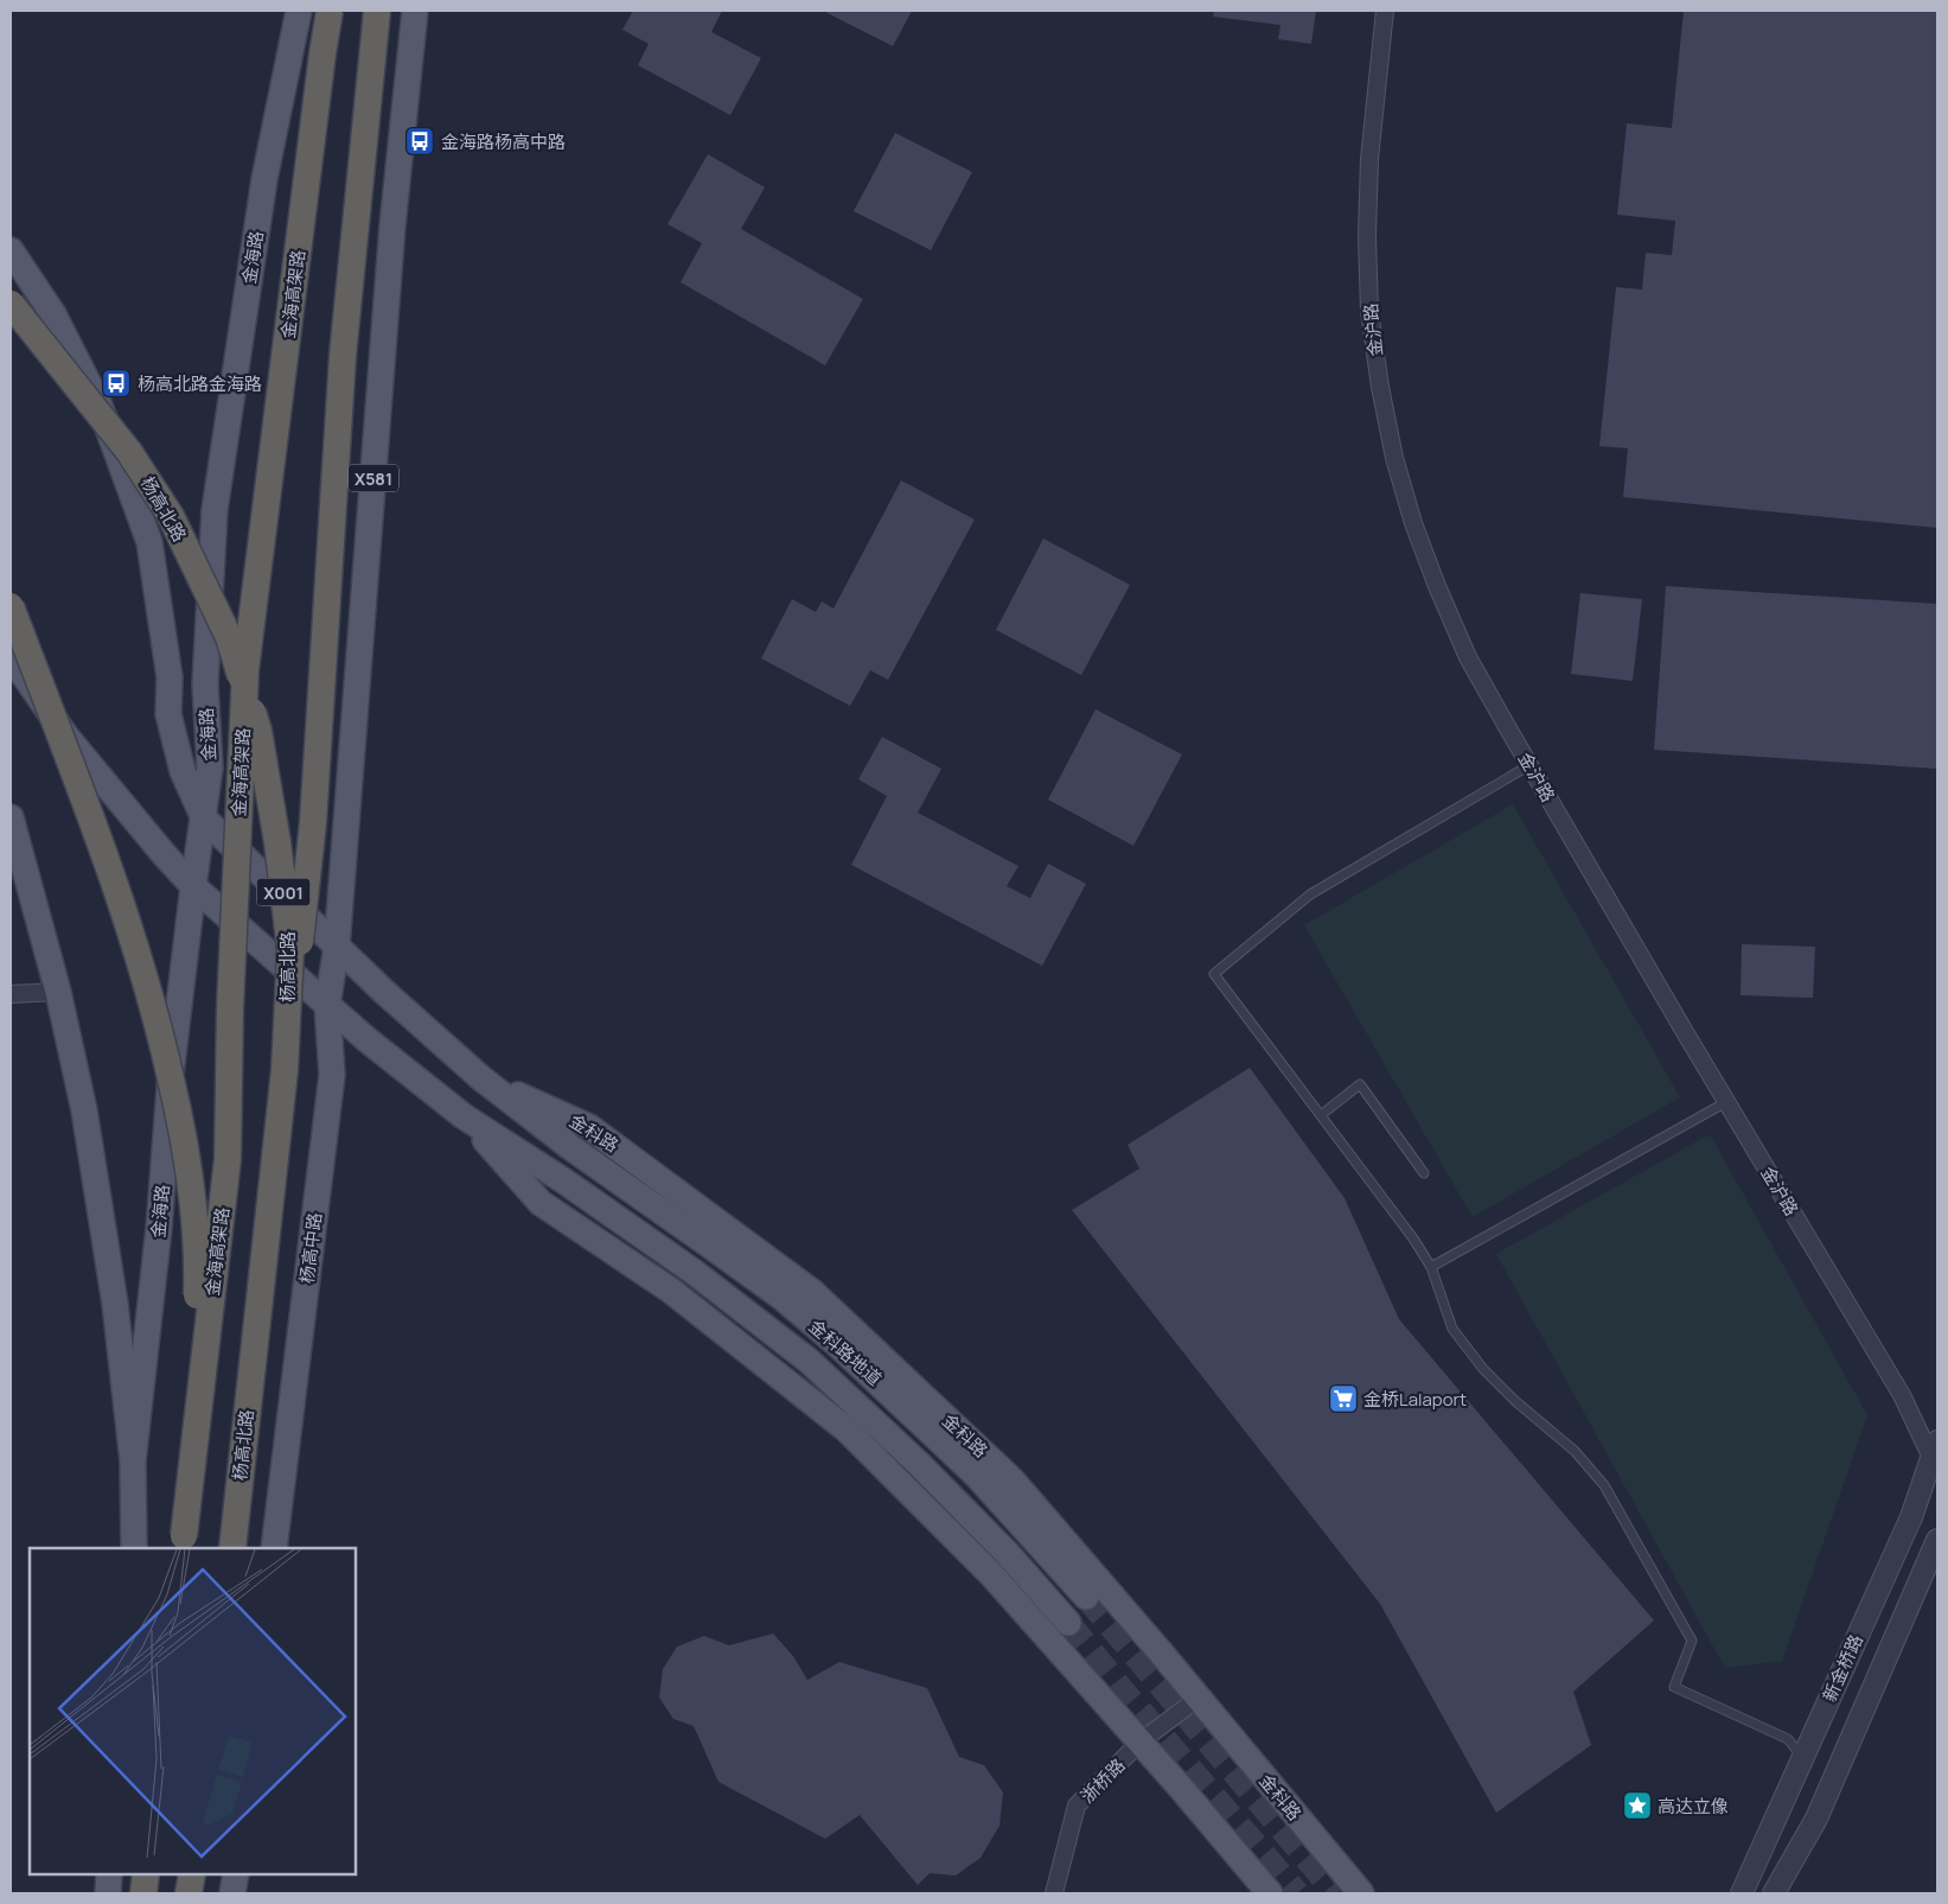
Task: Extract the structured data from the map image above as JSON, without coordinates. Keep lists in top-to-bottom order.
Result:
{
  "streets": {
    "highway": ["金海高架路", "杨高北路", "X001"],
    "main road": [
      "金海路",
      "X581",
      "金科路",
      "杨高中路",
      "金科路地道"
    ],
    "street": ["金沪路", "新金桥路", "浙桥路"]
  },
  "crossings": [
    ["金海路", "杨高北路"],
    ["金海路", "金科路"],
    ["金沪路", "新金桥路"],
    ["X581", "金科路"],
    ["X581", "杨高中路"],
    ["杨高北路", "金科路"],
    ["金科路", "杨高中路"],
    ["金科路", "金科路地道"],
    ["金科路", "浙桥路"]
  ],
  "places": {
    "bus stop": ["金海路杨高中路", "杨高北路金海路"],
    "supermarket": ["金桥Lalaport"],
    "place": ["高达立像"]
  }
}
